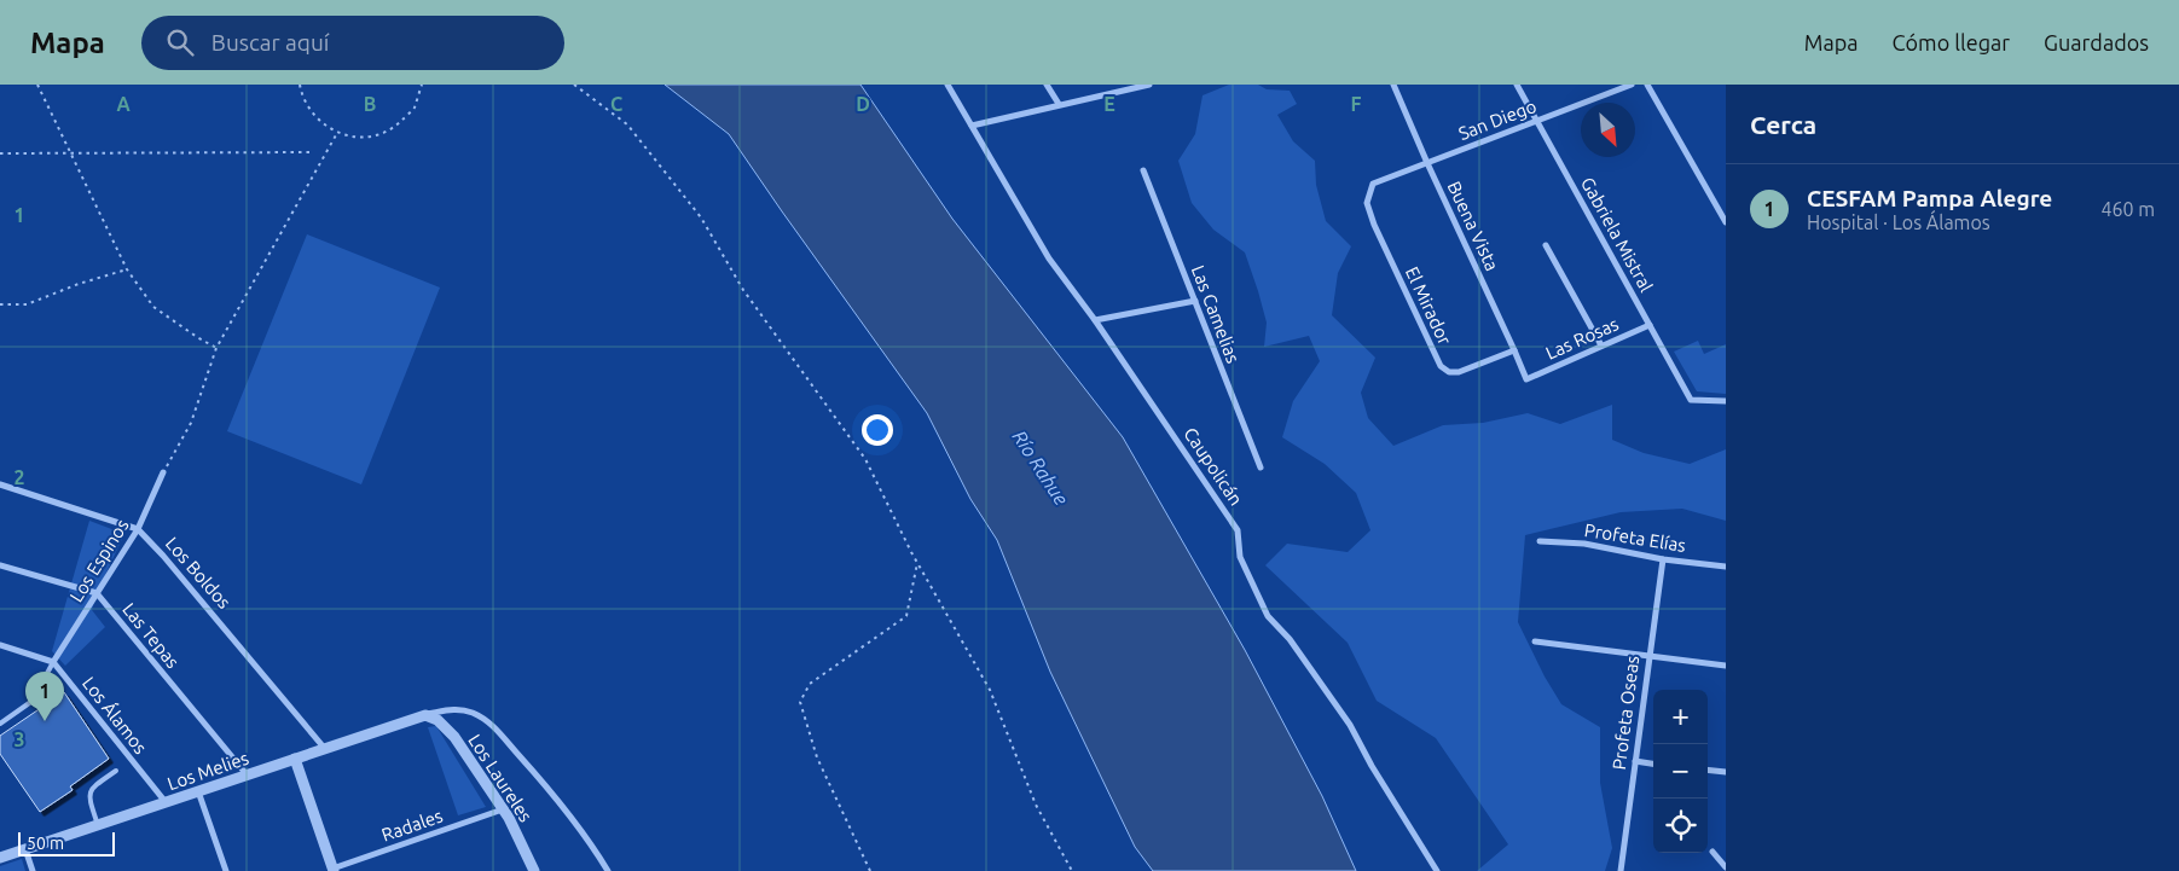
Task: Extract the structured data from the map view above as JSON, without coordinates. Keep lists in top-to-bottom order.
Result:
{
  "streets": {
    "street": [
      "San Diego",
      "Buena Vista",
      "Gabriela Mistral",
      "El Mirador",
      "Las Camelias",
      "Las Rosas",
      "Caupolicán",
      "Profeta Elías",
      "Los Espinos",
      "Los Boldos",
      "Las Tepas",
      "Profeta Oseas",
      "Los Álamos",
      "Los Melies",
      "Los Laureles",
      "Radales"
    ]
  },
  "crossings": [
    ["San Diego", "Buena Vista"],
    ["San Diego", "Gabriela Mistral"],
    ["San Diego", "El Mirador"],
    ["Buena Vista", "El Mirador"],
    ["Buena Vista", "Las Rosas"],
    ["Gabriela Mistral", "Las Rosas"],
    ["Profeta Elías", "Profeta Oseas"],
    ["Los Espinos", "Los Boldos"],
    ["Los Espinos", "Las Tepas"],
    ["Los Espinos", "Los Álamos"],
    ["Los Boldos", "Los Melies"],
    ["Las Tepas", "Los Melies"],
    ["Los Álamos", "Los Melies"],
    ["Los Melies", "Los Laureles"],
    ["Los Laureles", "Radales"]
  ],
  "water": ["Río Rahue"],
  "scale_bar": "50 m",
  "north": "bottom right",
  "page": {
    "header": "Mapa",
    "search": "Buscar aquí",
    "nav": ["Mapa", "Cómo llegar", "Guardados"],
    "heading": "Cerca",
    "list": [
      {
        "mark": "1",
        "name": "CESFAM Pampa Alegre",
        "note": "Hospital · Los Álamos",
        "value": "460 m"
      }
    ],
    "pins": "1",
    "map_buttons": ["+", "−"],
    "scale": "50 m"
  },
  "grid": {
    "columns": [
      "A",
      "B",
      "C",
      "D",
      "E",
      "F"
    ],
    "rows": ["1", "2", "3"]
  }
}
